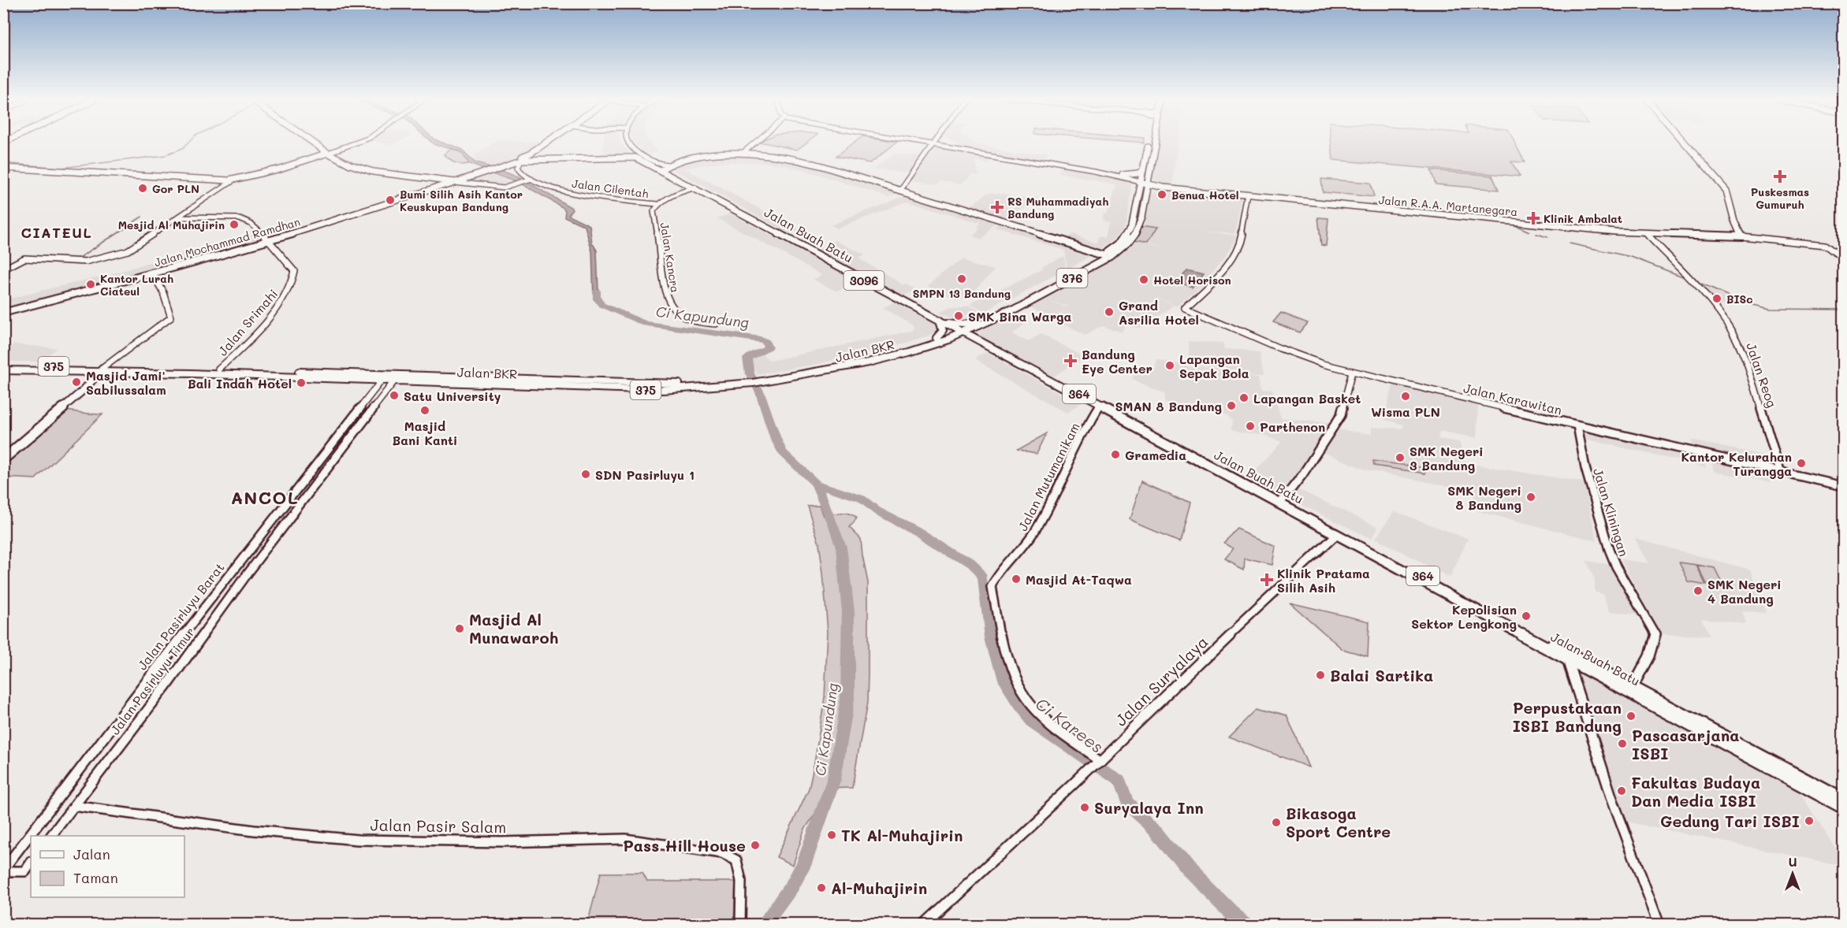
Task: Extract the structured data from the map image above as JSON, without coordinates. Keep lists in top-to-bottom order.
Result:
{
  "streets": {
    "main road": [
      "Jalan R.A.A. Martanegara",
      "Jalan Buah Batu",
      "Jalan Mochammad Ramdhan",
      "376",
      "3096",
      "Jalan BKR",
      "375",
      "364"
    ],
    "street": [
      "Jalan Cilentah",
      "Jalan Kancra",
      "Jalan Srimahi",
      "Jalan Reog",
      "Jalan Karawitan",
      "Jalan Mutumanikam",
      "Jalan Kliningan",
      "Jalan Pasirluyu Barat",
      "Jalan Pasirluyu Timur",
      "Jalan Suryalaya",
      "Jalan Pasir Salam"
    ]
  },
  "crossings": [
    ["Jalan Cilentah", "Jalan Kancra"],
    ["Jalan R.A.A. Martanegara", "376"],
    ["Jalan R.A.A. Martanegara", "Jalan Reog"],
    ["Jalan R.A.A. Martanegara", "Jalan Karawitan"],
    ["Jalan Buah Batu", "Jalan Mochammad Ramdhan"],
    ["Jalan Buah Batu", "Jalan Kancra"],
    ["Jalan Buah Batu", "376"],
    ["Jalan Buah Batu", "Jalan BKR"],
    ["Jalan Buah Batu", "Jalan Mutumanikam"],
    ["Jalan Buah Batu", "Jalan Kliningan"],
    ["Jalan Buah Batu", "Jalan Suryalaya"],
    ["Jalan Mochammad Ramdhan", "Jalan Srimahi"],
    ["376", "Jalan BKR"],
    ["Jalan Srimahi", "Jalan BKR"],
    ["Jalan BKR", "Jalan Pasirluyu Barat"],
    ["Jalan BKR", "Jalan Pasirluyu Timur"],
    ["Jalan Reog", "Jalan Karawitan"],
    ["Jalan Karawitan", "Jalan Kliningan"],
    ["Jalan Mutumanikam", "Jalan Suryalaya"],
    ["Jalan Pasirluyu Timur", "Jalan Pasir Salam"]
  ],
  "districts": ["CIATEUL", "ANCOL"],
  "water": ["Ci Kapundung", "Ci Karees"],
  "places": {
    "health": [
      "Puskesmas Gumuruh",
      "RS Muhammadiyah Bandung",
      "Klinik Ambalat",
      "Bandung Eye Center",
      "Klinik Pratama Silih Asih"
    ],
    "other": [
      "Gor PLN",
      "Benua Hotel",
      "Bumi Silih Asih Kantor Keuskupan Bandung",
      "Mesjid Al Muhajirin",
      "SMPN 13 Bandung",
      "Hotel Horison",
      "Kantor Lurah Ciateul",
      "BISc",
      "Grand Asrilia Hotel",
      "SMK Bina Warga",
      "Lapangan Sepak Bola",
      "Masjid Jami' Sabilussalam",
      "Bali Indah Hotel",
      "Satu University",
      "Wisma PLN",
      "Lapangan Basket",
      "SMAN 8 Bandung",
      "Masjid Bani Kanti",
      "Parthenon",
      "Gramedia",
      "SMK Negeri 3 Bandung",
      "Kantor Kelurahan Turangga",
      "SDN Pasirluyu 1",
      "SMK Negeri 8 Bandung",
      "Masjid At-Taqwa",
      "SMK Negeri 4 Bandung",
      "Kepolisian Sektor Lengkong",
      "Masjid Al Munawaroh",
      "Balai Sartika",
      "Perpustakaan ISBI Bandung",
      "Pascasarjana ISBI",
      "Fakultas Budaya Dan Media ISBI",
      "Suryalaya Inn",
      "Gedung Tari ISBI",
      "Bikasoga Sport Centre",
      "TK Al-Muhajirin",
      "Pass Hill House",
      "Al-Muhajirin"
    ]
  },
  "legend": ["Jalan", "Taman"],
  "north": "top"
}
